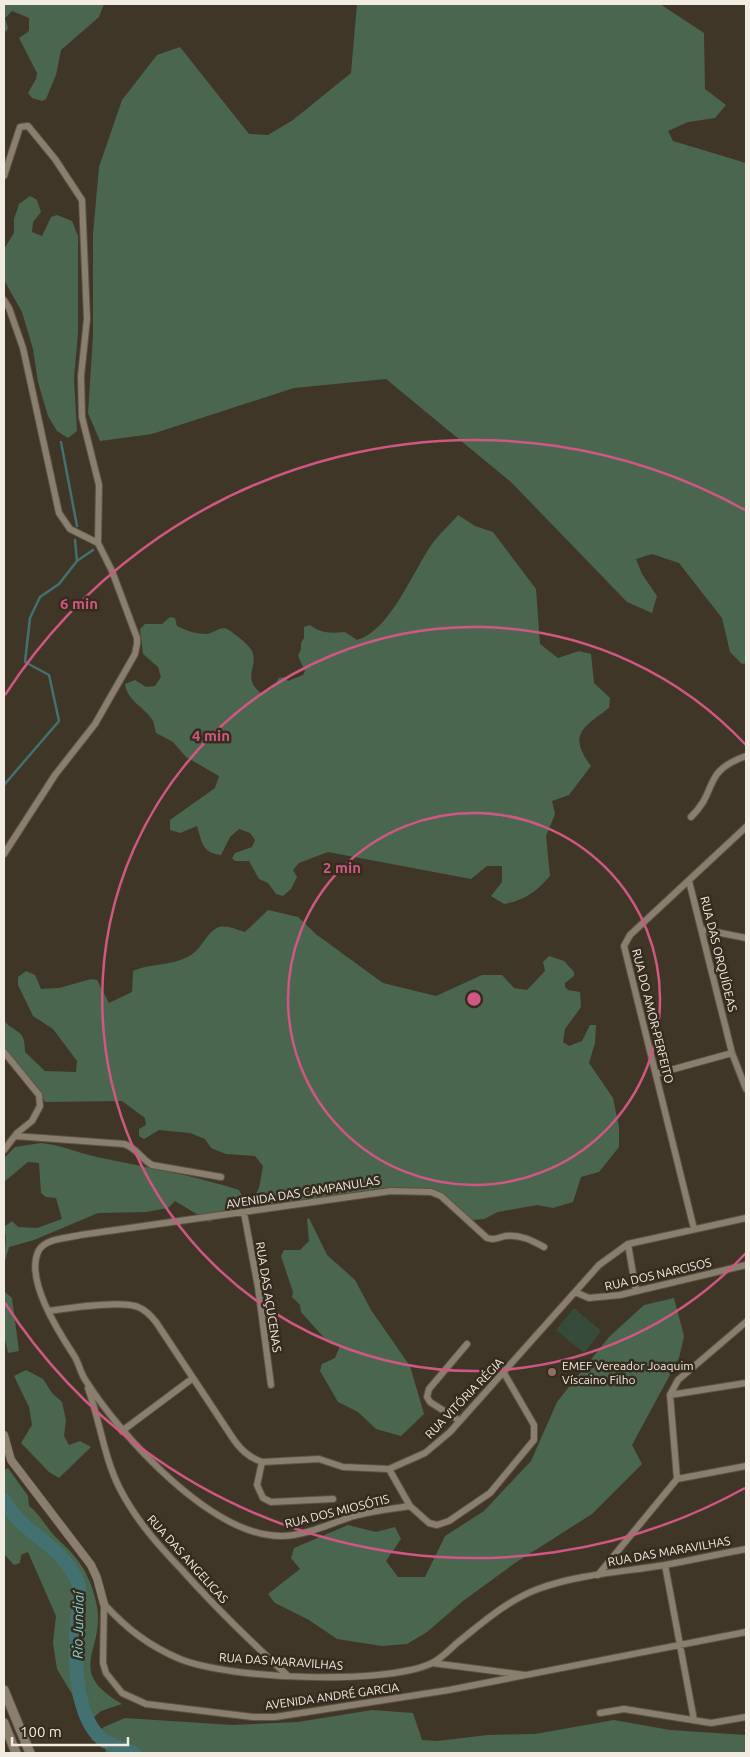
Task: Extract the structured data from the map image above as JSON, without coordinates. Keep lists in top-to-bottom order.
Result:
{
  "streets": {
    "street": [
      "RUA DAS ORQUÍDEAS",
      "RUA DO AMOR-PERFEITO",
      "AVENIDA DAS CAMPANULAS",
      "RUA DOS NARCISOS",
      "RUA DAS AÇUCENAS",
      "RUA VITÓRIA RÉGIA",
      "RUA DOS MIOSÓTIS",
      "RUA DAS MARAVILHAS",
      "RUA DAS ANGELICAS",
      "AVENIDA ANDRÉ GARCIA"
    ]
  },
  "crossings": [
    ["RUA DAS ORQUÍDEAS", "RUA DO AMOR-PERFEITO"],
    ["AVENIDA DAS CAMPANULAS", "RUA DAS AÇUCENAS"],
    ["AVENIDA DAS CAMPANULAS", "RUA DOS MIOSÓTIS"],
    ["RUA DOS NARCISOS", "RUA VITÓRIA RÉGIA"],
    ["RUA DOS MIOSÓTIS", "RUA DAS ANGELICAS"],
    ["RUA DAS MARAVILHAS", "RUA DAS ANGELICAS"],
    ["RUA DAS MARAVILHAS", "AVENIDA ANDRÉ GARCIA"]
  ],
  "water": ["Rio Jundiaí"],
  "places": ["EMEF Vereador Joaquim Víscaino Filho"],
  "scale_bar": "100 m",
  "rings": ["6 min", "4 min", "2 min"]
}
